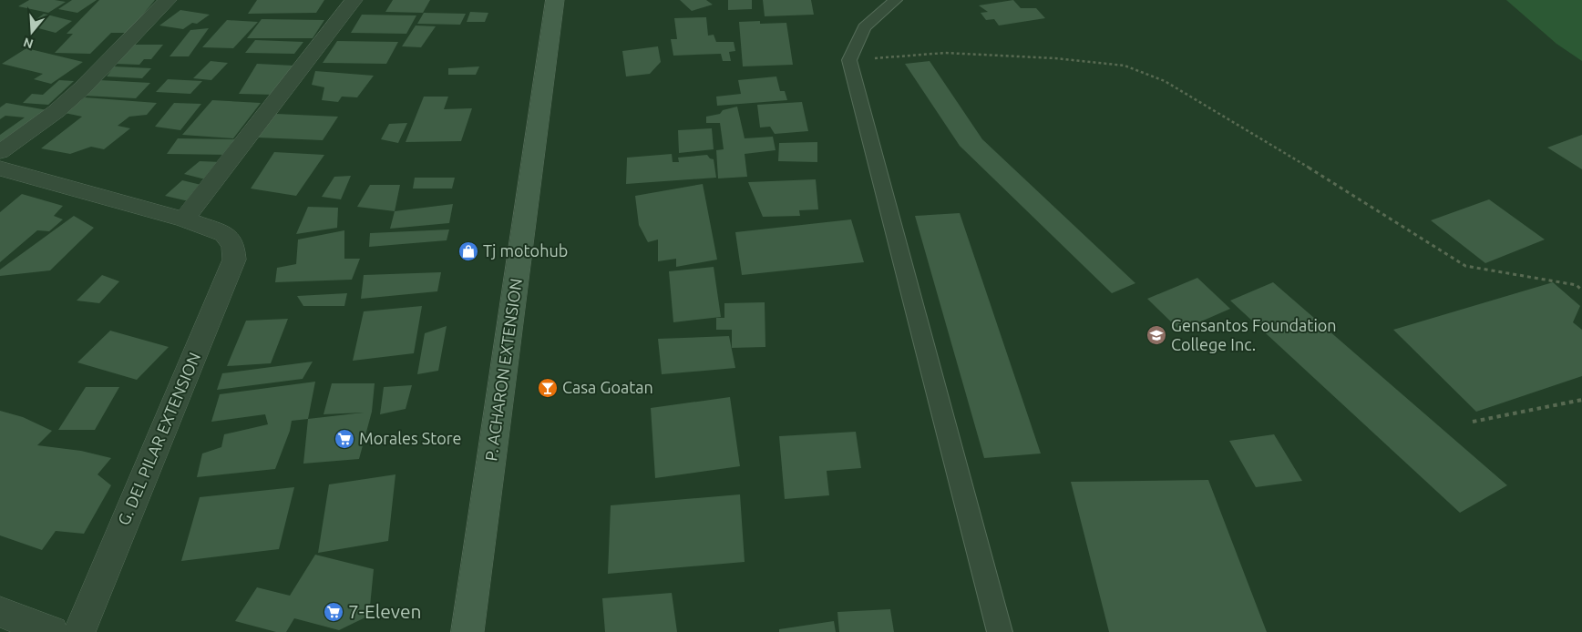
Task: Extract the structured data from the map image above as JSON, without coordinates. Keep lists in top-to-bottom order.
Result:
{
  "streets": {
    "main road": ["P. ACHARON EXTENSION"],
    "street": ["G. DEL PILAR EXTENSION"]
  },
  "places": {
    "shop": ["Tj motohub"],
    "school or university": ["Gensantos Foundation College Inc."],
    "bar": ["Casa Goatan"],
    "supermarket": ["Morales Store", "7-Eleven"]
  },
  "north": "bottom"
}
